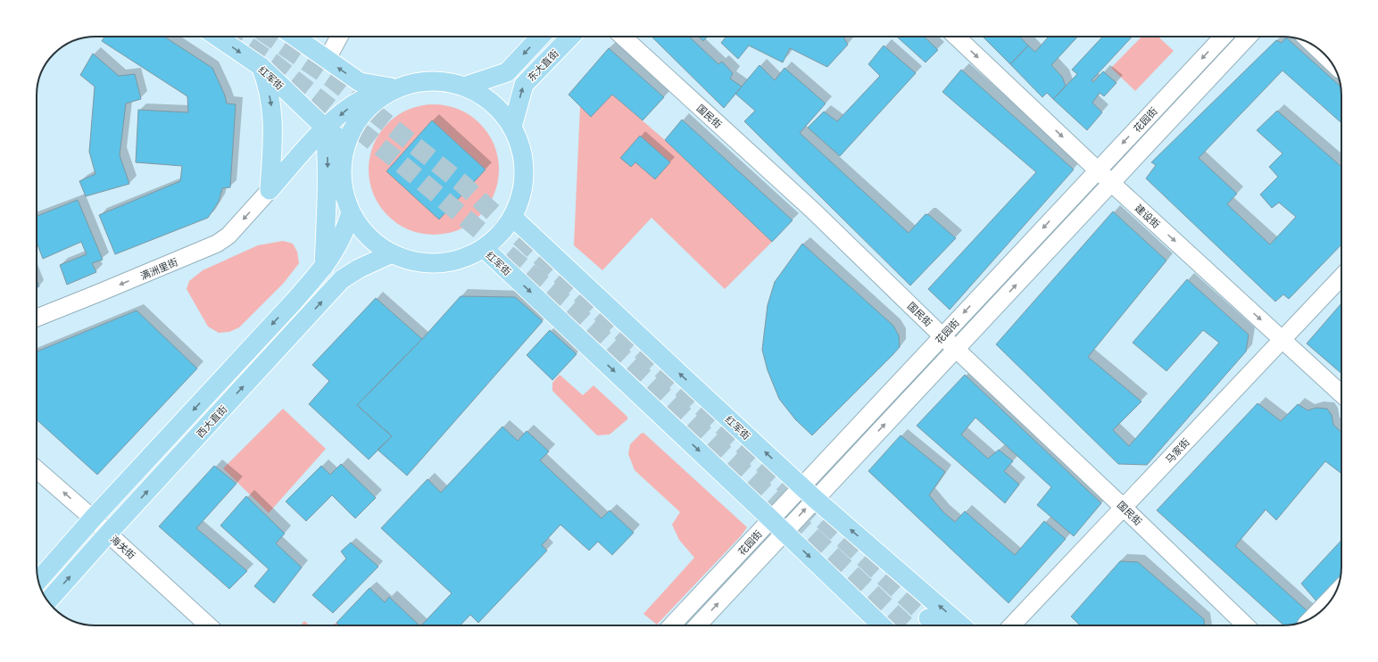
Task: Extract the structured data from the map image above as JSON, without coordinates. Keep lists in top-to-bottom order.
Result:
{
  "streets": {
    "main road": ["东大直街", "红军街", "西大直街"],
    "street": [
      "国民街",
      "花园街",
      "建设街",
      "满洲里街",
      "马家街",
      "海关街"
    ]
  },
  "crossings": [
    ["红军街", "花园街"],
    ["国民街", "花园街"],
    ["国民街", "马家街"],
    ["花园街", "建设街"],
    ["建设街", "马家街"],
    ["西大直街", "海关街"]
  ],
  "one_way": ["东大直街", "建设街", "满洲里街"]
}
